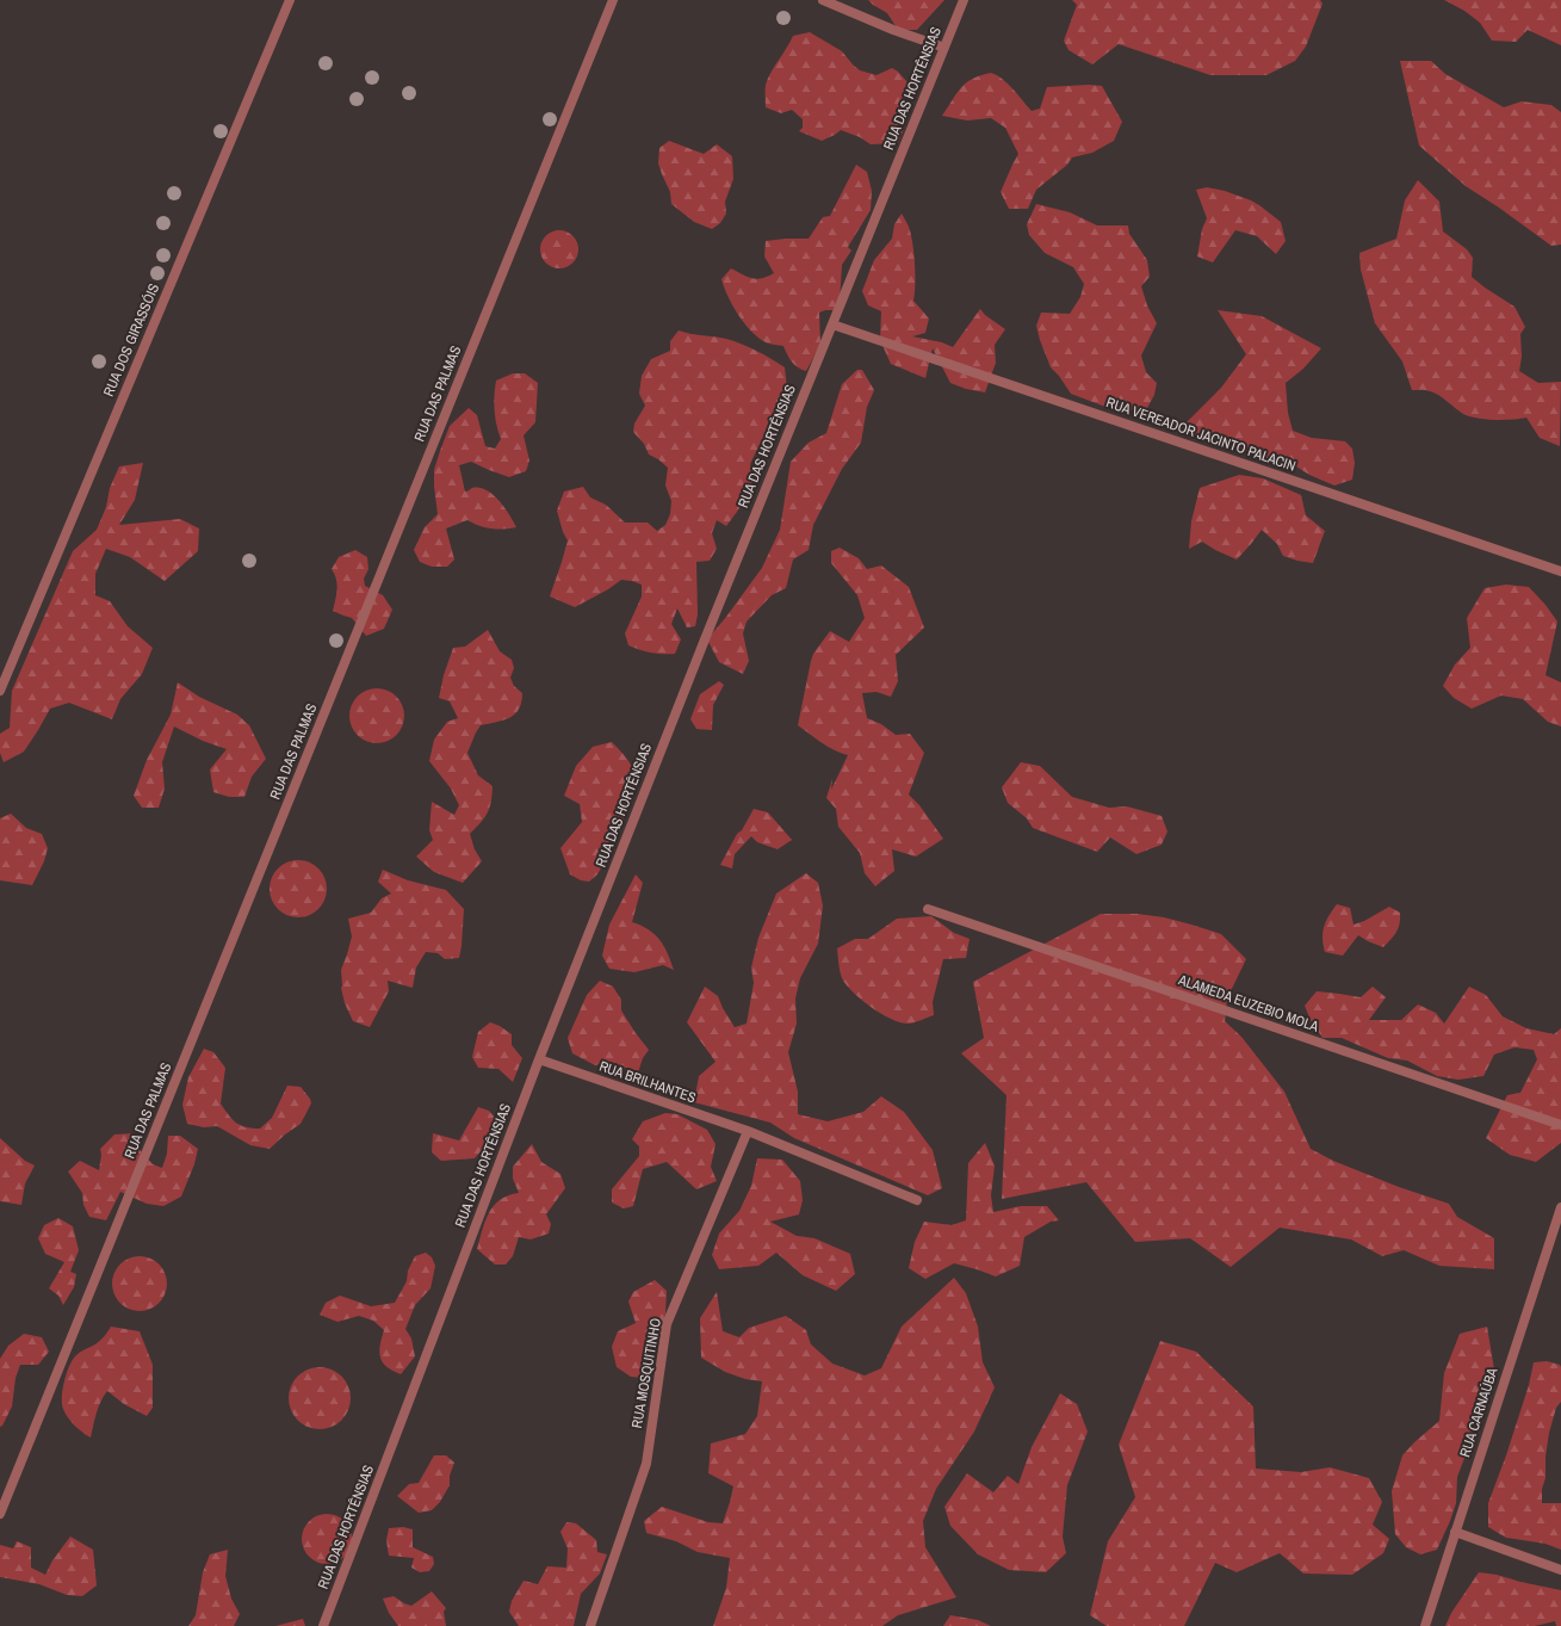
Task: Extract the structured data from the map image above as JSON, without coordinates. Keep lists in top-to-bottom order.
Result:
{
  "streets": {
    "street": [
      "RUA DAS HORTÊNSIAS",
      "RUA DOS GIRASSÓIS",
      "RUA DAS PALMAS",
      "RUA VEREADOR JACINTO PALACIN",
      "ALAMEDA EUZEBIO MOLA",
      "RUA BRILHANTES",
      "RUA MOSQUITINHO",
      "RUA CARNAÚBA"
    ]
  },
  "crossings": [
    ["RUA DAS HORTÊNSIAS", "RUA VEREADOR JACINTO PALACIN"],
    ["RUA DAS HORTÊNSIAS", "RUA BRILHANTES"],
    ["RUA BRILHANTES", "RUA MOSQUITINHO"]
  ]
}
